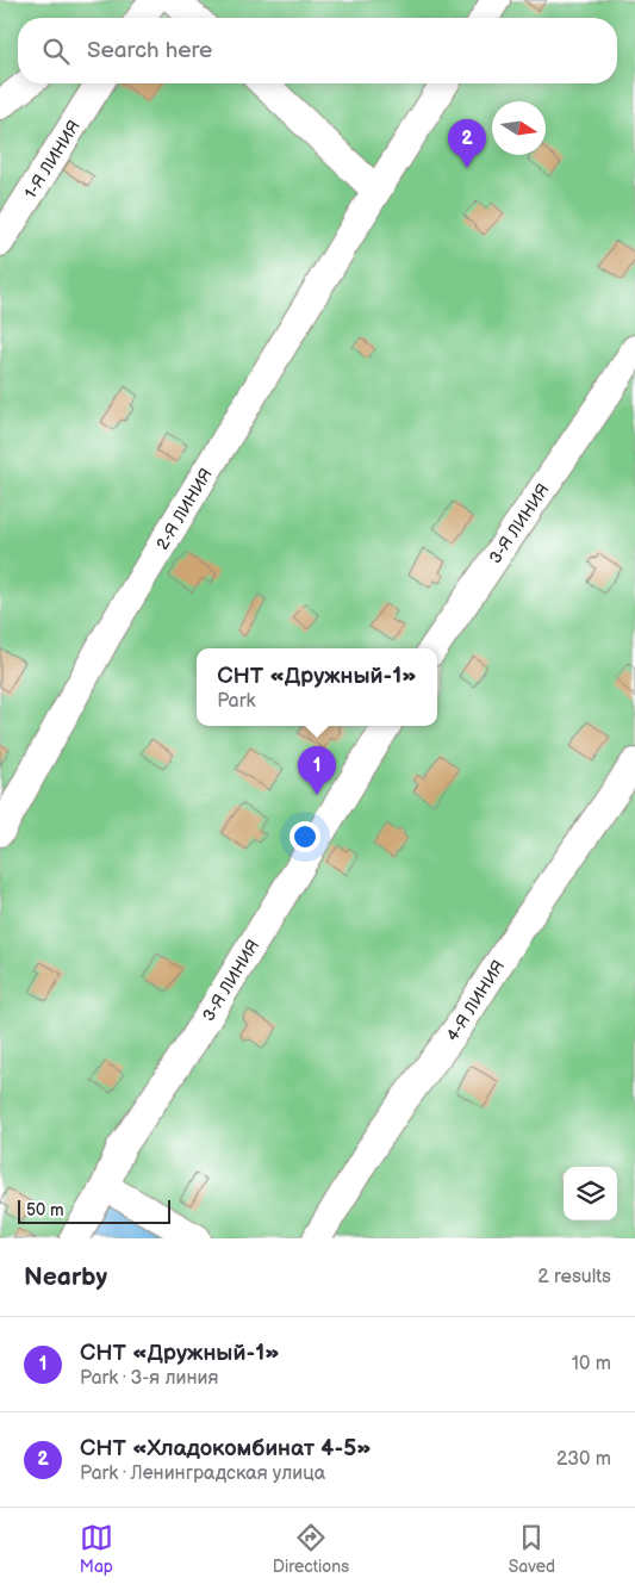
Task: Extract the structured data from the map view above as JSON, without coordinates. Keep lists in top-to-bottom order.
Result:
{
  "streets": {
    "street": [
      "1-Я ЛИНИЯ",
      "2-Я ЛИНИЯ",
      "3-Я ЛИНИЯ",
      "4-Я ЛИНИЯ"
    ]
  },
  "scale_bar": "50 m",
  "north": "right",
  "page": {
    "search": "Search here",
    "pins": ["2", "1"],
    "popup": ["СНТ «Дружный-1»", "Park"],
    "scale": "50 m",
    "heading": ["Nearby", "2 results"],
    "list": [
      {
        "mark": "1",
        "name": "СНТ «Дружный-1»",
        "note": "Park · 3-я линия",
        "value": "10 m"
      },
      {
        "mark": "2",
        "name": "СНТ «Хладокомбинат 4-5»",
        "note": "Park · Ленинградская улица",
        "value": "230 m"
      }
    ],
    "nav": ["Map", "Directions", "Saved"]
  }
}
